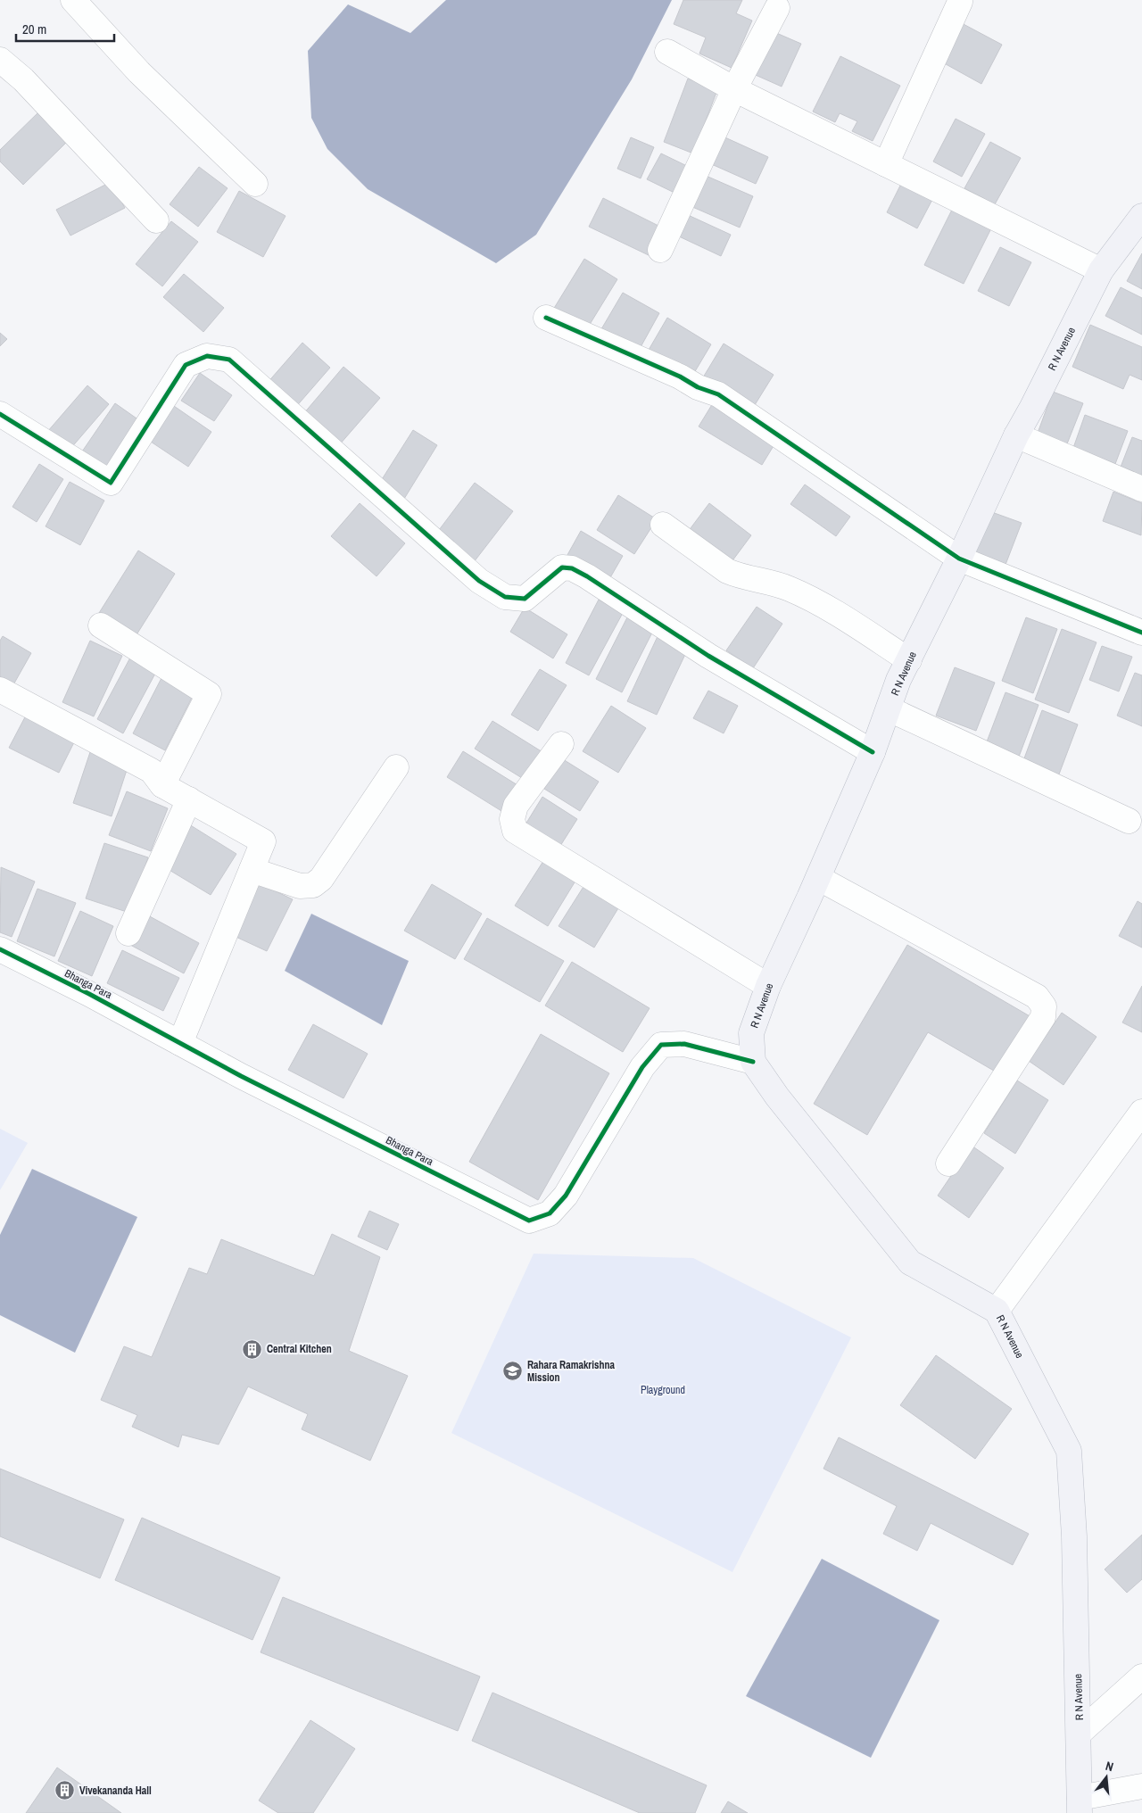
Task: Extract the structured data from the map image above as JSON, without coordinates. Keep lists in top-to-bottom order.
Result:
{
  "streets": {
    "main road": ["R N Avenue"],
    "street": ["Bhanga Para"]
  },
  "crossings": [
    ["R N Avenue", "Bhanga Para"]
  ],
  "parks": ["Playground"],
  "places": {
    "building": ["Central Kitchen", "Vivekananda Hall"],
    "school or university": ["Rahara Ramakrishna Mission"]
  },
  "scale_bar": "20 m",
  "north": "top"
}
